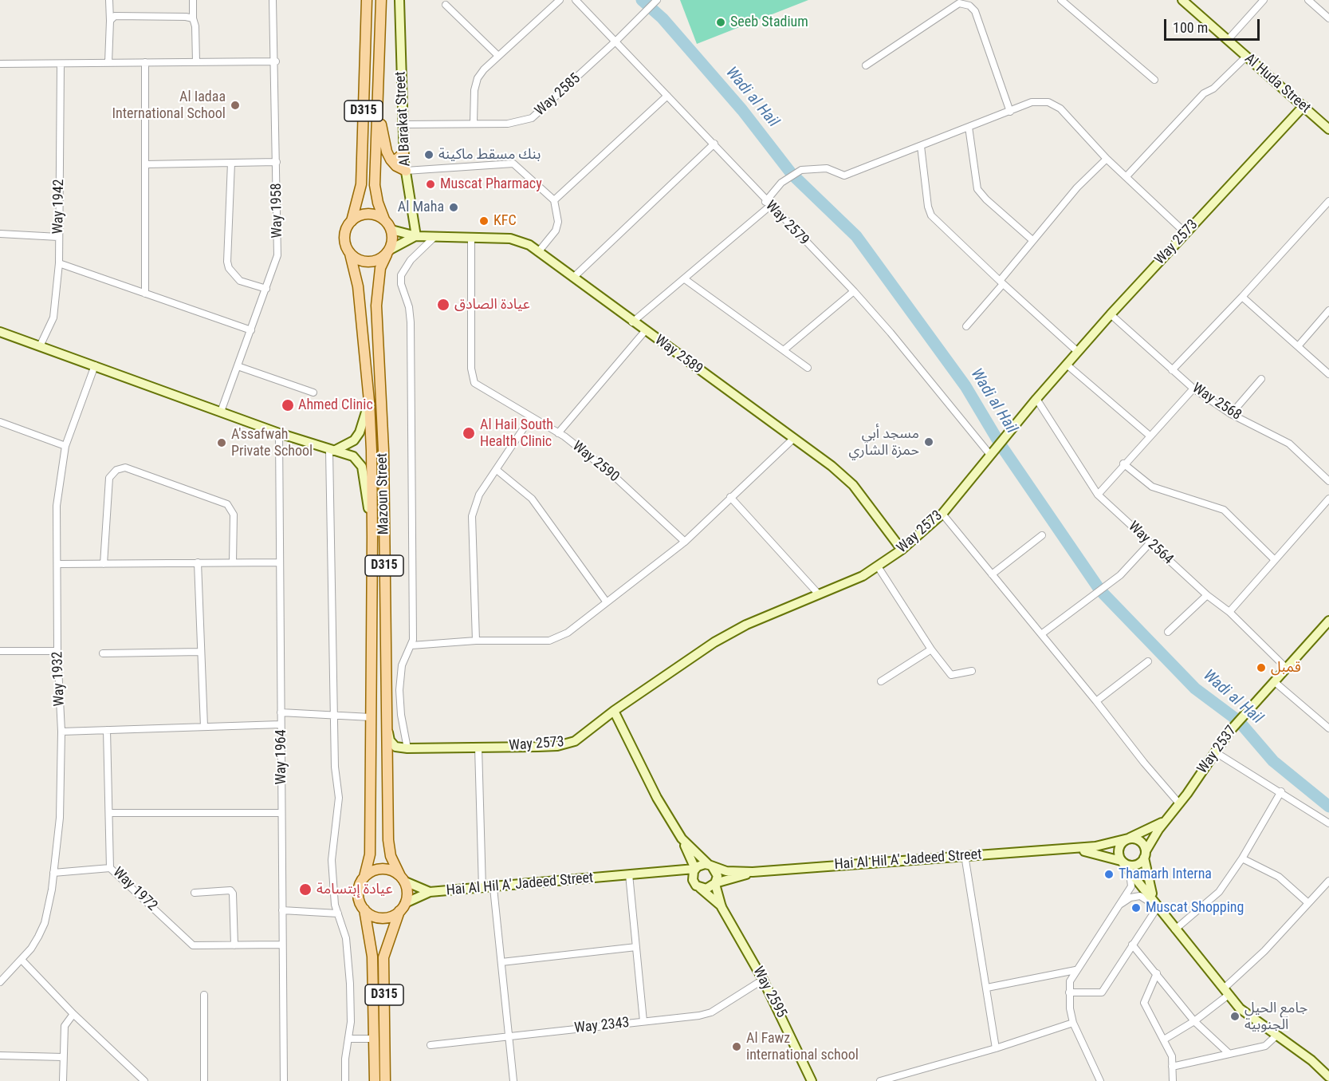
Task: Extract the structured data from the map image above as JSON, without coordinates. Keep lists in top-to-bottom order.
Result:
{
  "streets": {
    "main road": ["D315", "Mazoun Street"],
    "street": [
      "Al Huda Street",
      "Way 2585",
      "Al Barakat Street",
      "Way 1942",
      "Way 1958",
      "Way 2579",
      "Way 2573",
      "Way 2589",
      "Way 2568",
      "Way 2590",
      "Way 2564",
      "Way 1932",
      "Way 2537",
      "Way 1964",
      "Hai Al Hil A' Jadeed Street",
      "Way 1972",
      "Way 2595",
      "Way 2343"
    ]
  },
  "crossings": [
    ["Al Huda Street", "Way 2573"],
    ["Way 2585", "Al Barakat Street"],
    ["Way 2585", "Way 2579"],
    ["D315", "Way 2589"],
    ["D315", "Mazoun Street"],
    ["D315", "Hai Al Hil A' Jadeed Street"],
    ["Al Barakat Street", "Way 2589"],
    ["Way 2579", "Way 2573"],
    ["Way 2573", "Way 2589"],
    ["Way 2573", "Way 2568"],
    ["Way 2573", "Way 2564"],
    ["Way 2589", "Way 2590"],
    ["Way 2589", "Mazoun Street"],
    ["Mazoun Street", "Hai Al Hil A' Jadeed Street"],
    ["Way 2564", "Way 2537"],
    ["Way 1964", "Way 1972"],
    ["Hai Al Hil A' Jadeed Street", "Way 2595"],
    ["Way 2595", "Way 2343"]
  ],
  "water": ["Wadi al Hail"],
  "places": [
    "Seeb Stadium",
    "Al Iadaa International School",
    "بنك مسقط ماكينة",
    "Muscat Pharmacy",
    "Al Maha",
    "KFC",
    "عيادة الصادق",
    "Ahmed Clinic",
    "Al Hail South Health Clinic",
    "مسجد أبي حمزة الشاري",
    "A'ssafwah Private School",
    "قمبل",
    "Thamarh Interna",
    "عيادة إبتسامة",
    "Muscat Shopping",
    "جامع الحيل الجنوبية",
    "Al Fawz international school"
  ],
  "scale_bar": "100 m"
}
